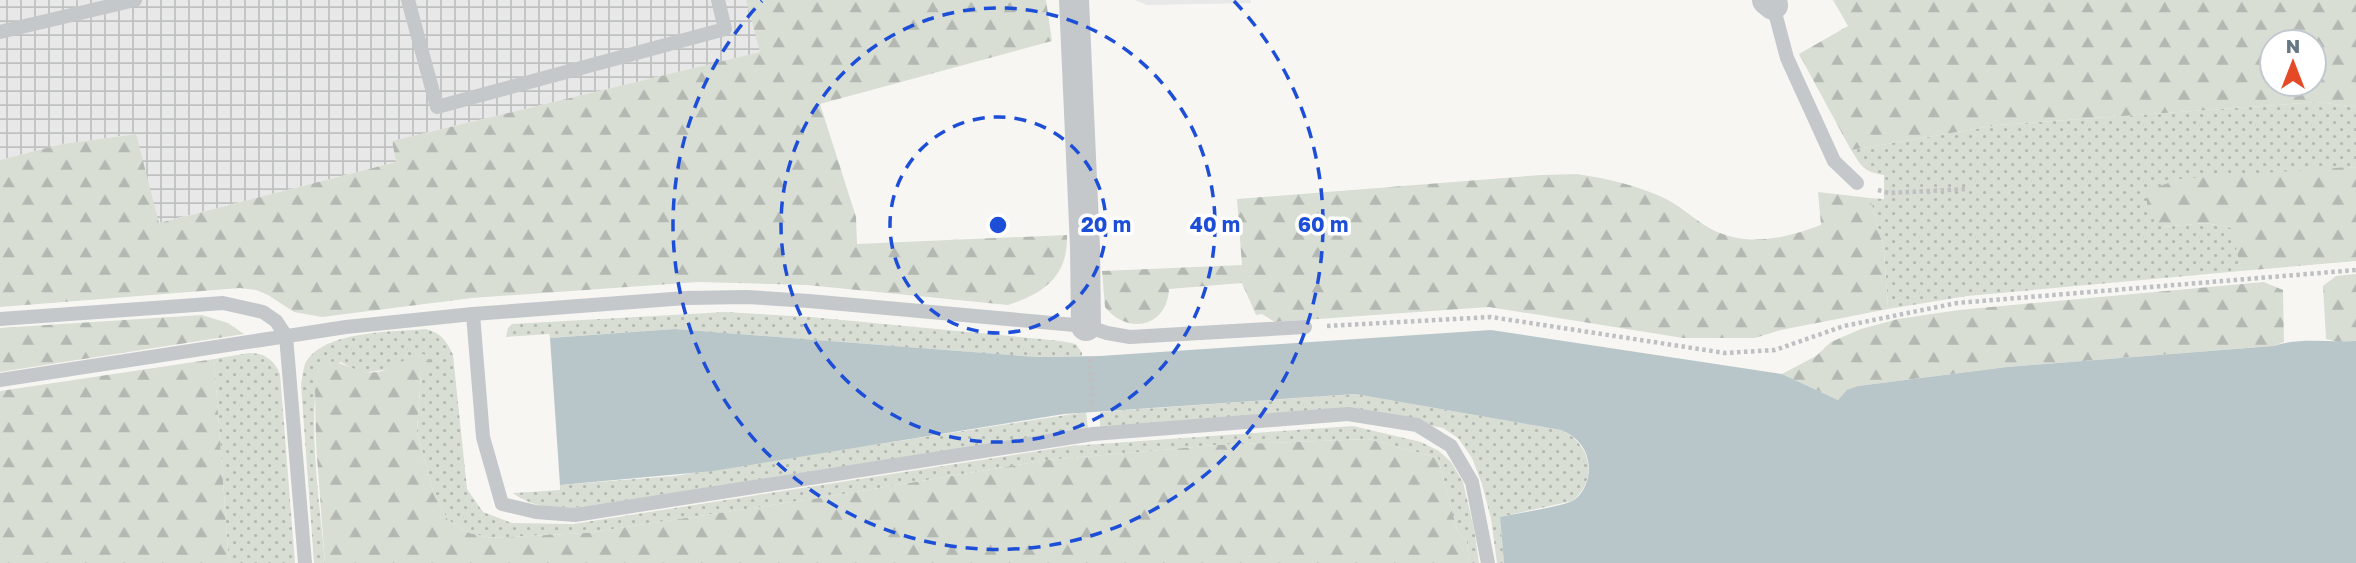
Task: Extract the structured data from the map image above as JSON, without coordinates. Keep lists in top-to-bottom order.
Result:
{
  "north": "top",
  "rings": ["20 m", "40 m", "60 m"]
}
